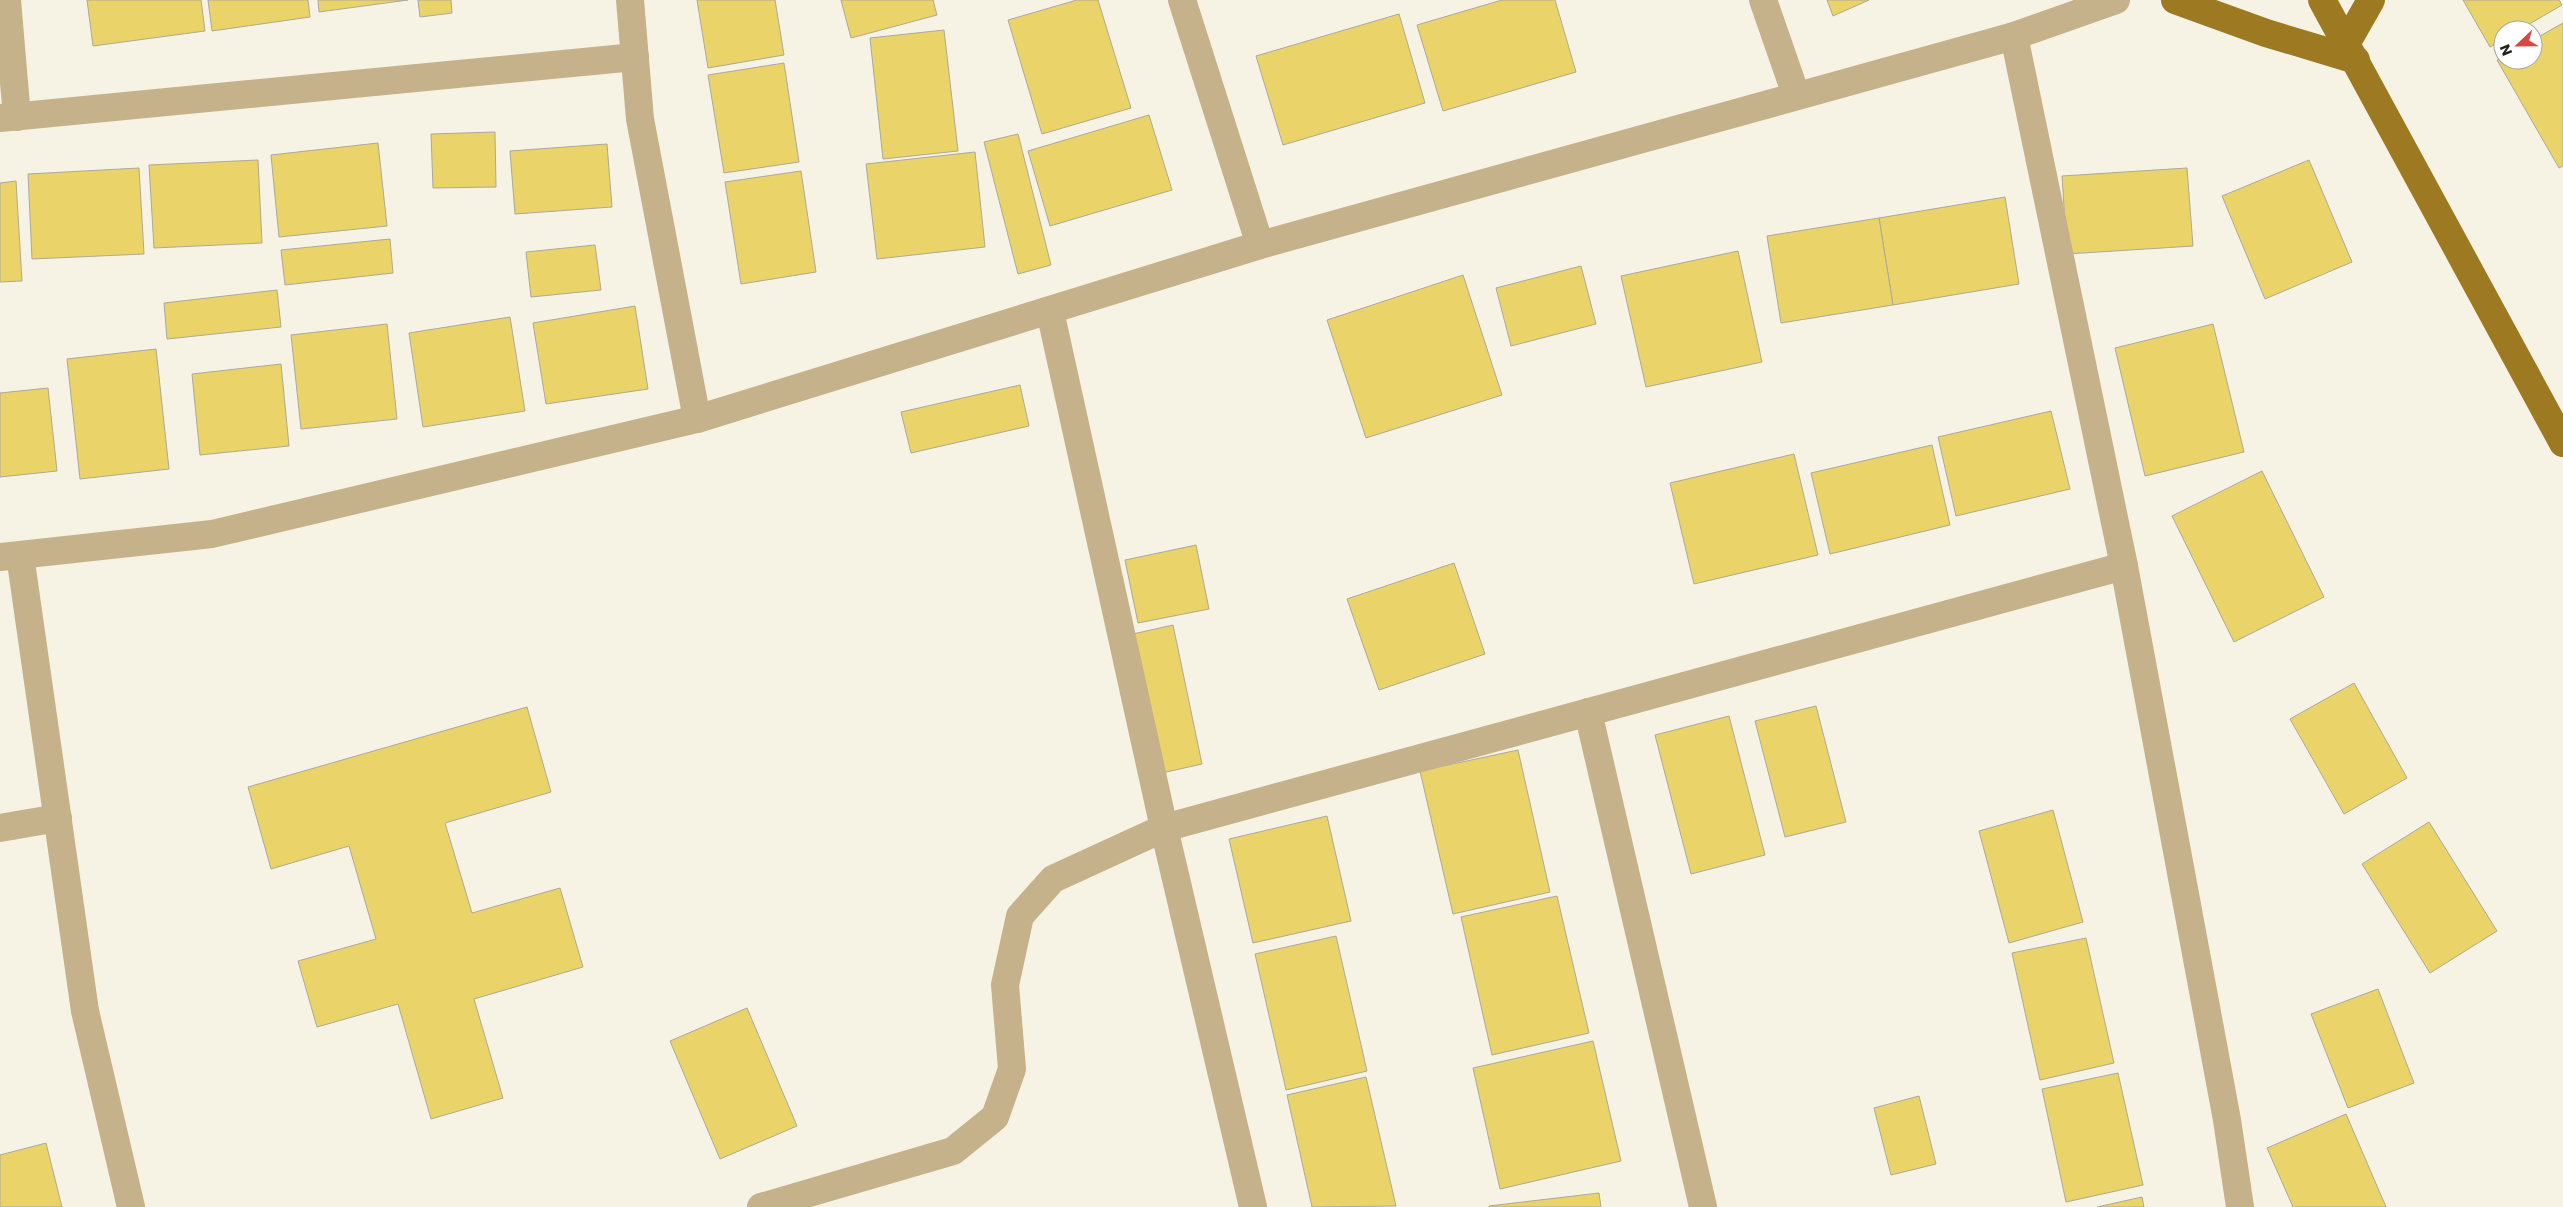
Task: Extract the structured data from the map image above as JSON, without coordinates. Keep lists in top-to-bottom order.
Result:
{
  "north": "left"
}
